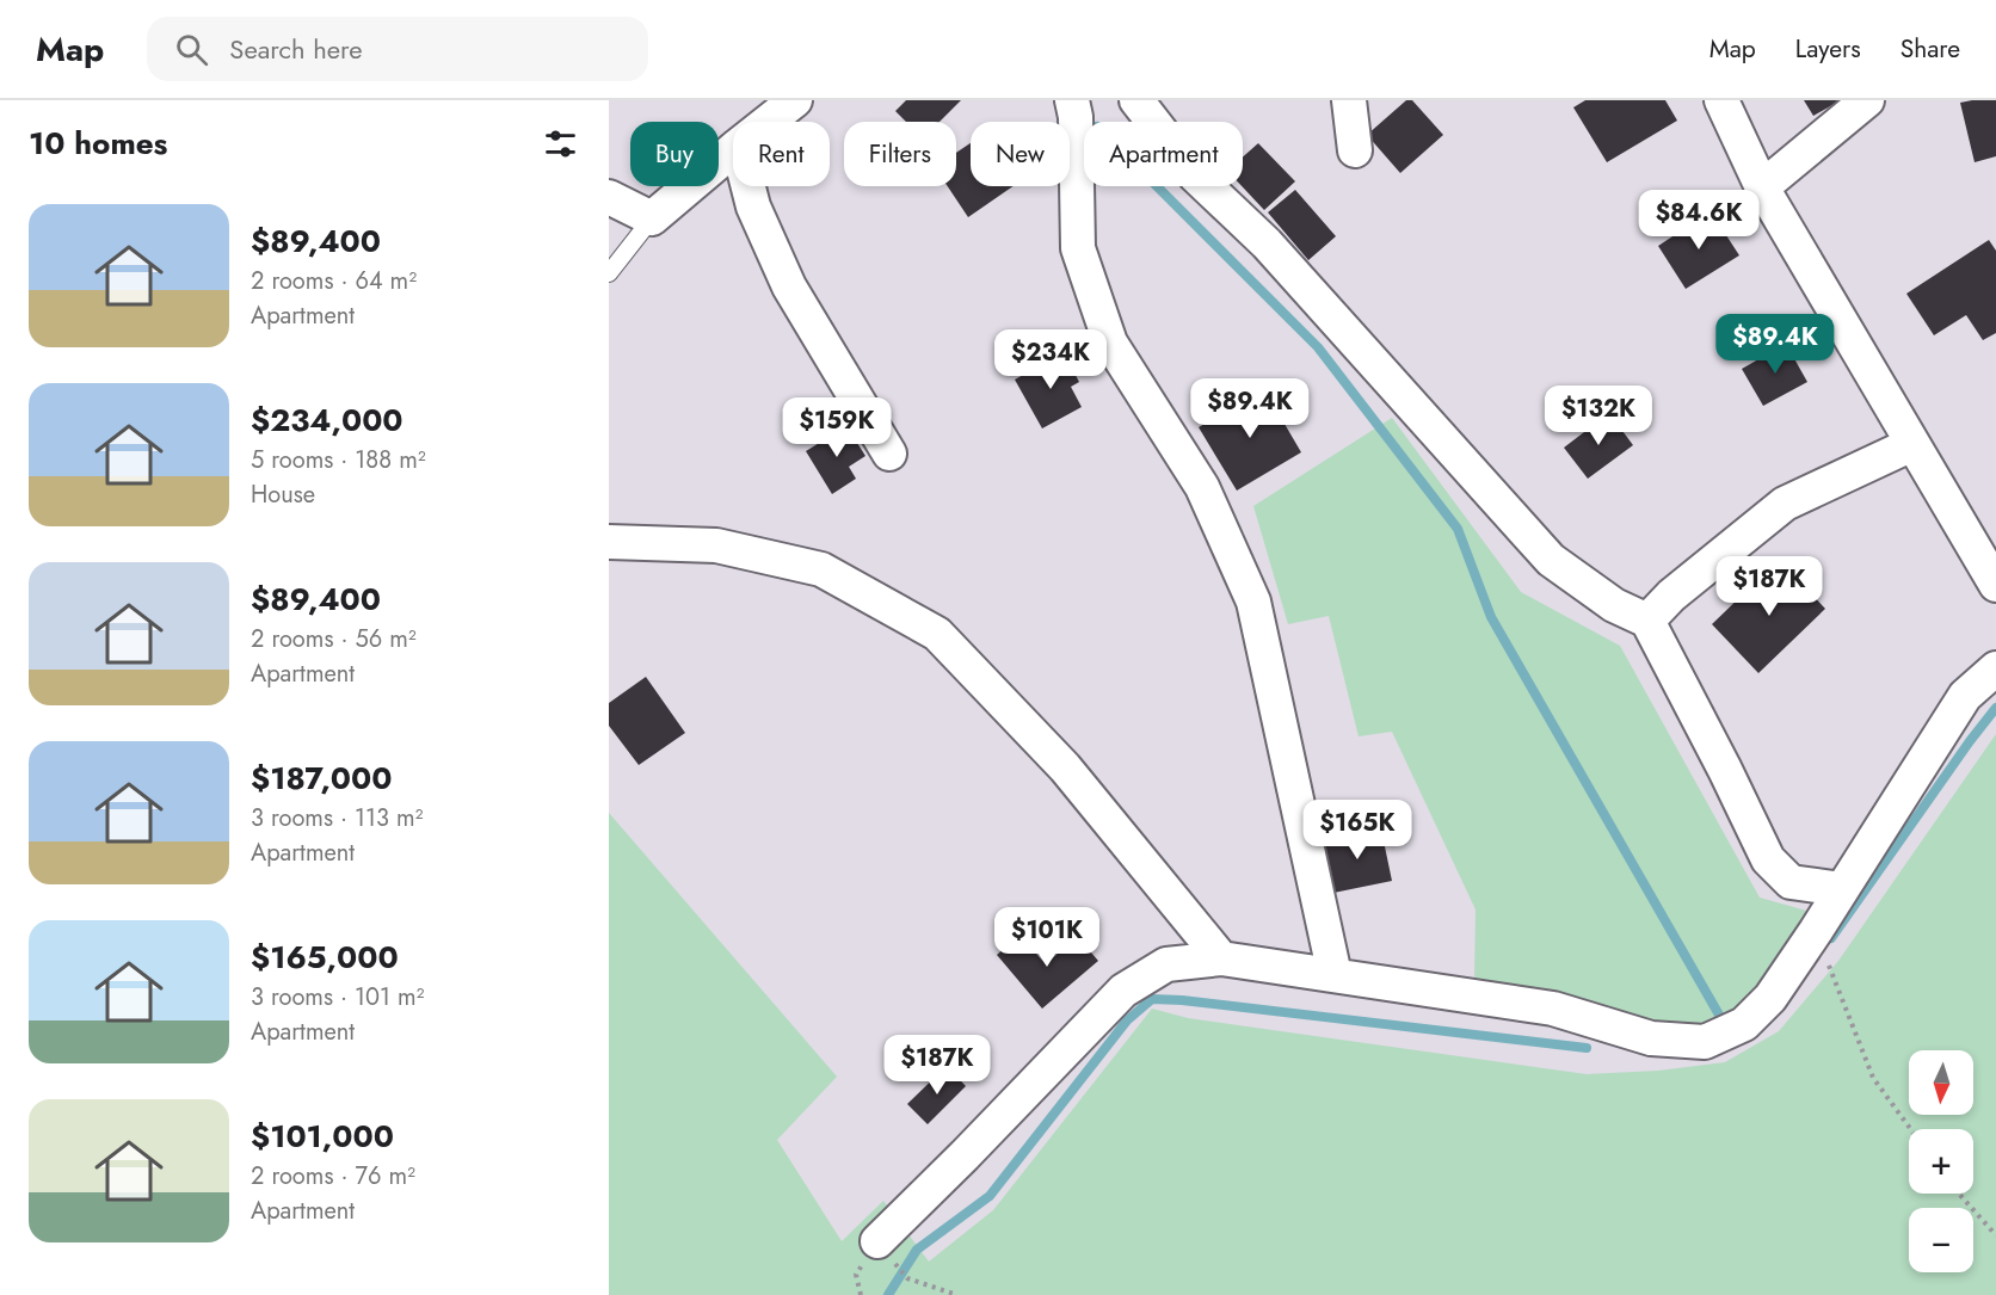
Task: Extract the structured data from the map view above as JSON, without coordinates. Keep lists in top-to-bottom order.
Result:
{
  "north": "bottom",
  "page": {
    "header": "Map",
    "search": "Search here",
    "nav": ["Map", "Layers", "Share"],
    "heading": "10 homes",
    "chip": [
      "Buy",
      "Rent",
      "Filters",
      "New",
      "Apartment"
    ],
    "list": [
      {
        "name": "$89,400",
        "note": "2 rooms · 64 m² · Apartment"
      },
      {
        "name": "$234,000",
        "note": "5 rooms · 188 m² · House"
      },
      {
        "name": "$89,400",
        "note": "2 rooms · 56 m² · Apartment"
      },
      {
        "name": "$187,000",
        "note": "3 rooms · 113 m² · Apartment"
      },
      {
        "name": "$165,000",
        "note": "3 rooms · 101 m² · Apartment"
      },
      {
        "name": "$101,000",
        "note": "2 rooms · 76 m² · Apartment"
      }
    ],
    "price": [
      "$84.6K",
      "$89.4K",
      "$234K",
      "$89.4K",
      "$132K",
      "$159K",
      "$187K",
      "$165K",
      "$101K",
      "$187K"
    ],
    "map_buttons": ["+", "−"]
  }
}
